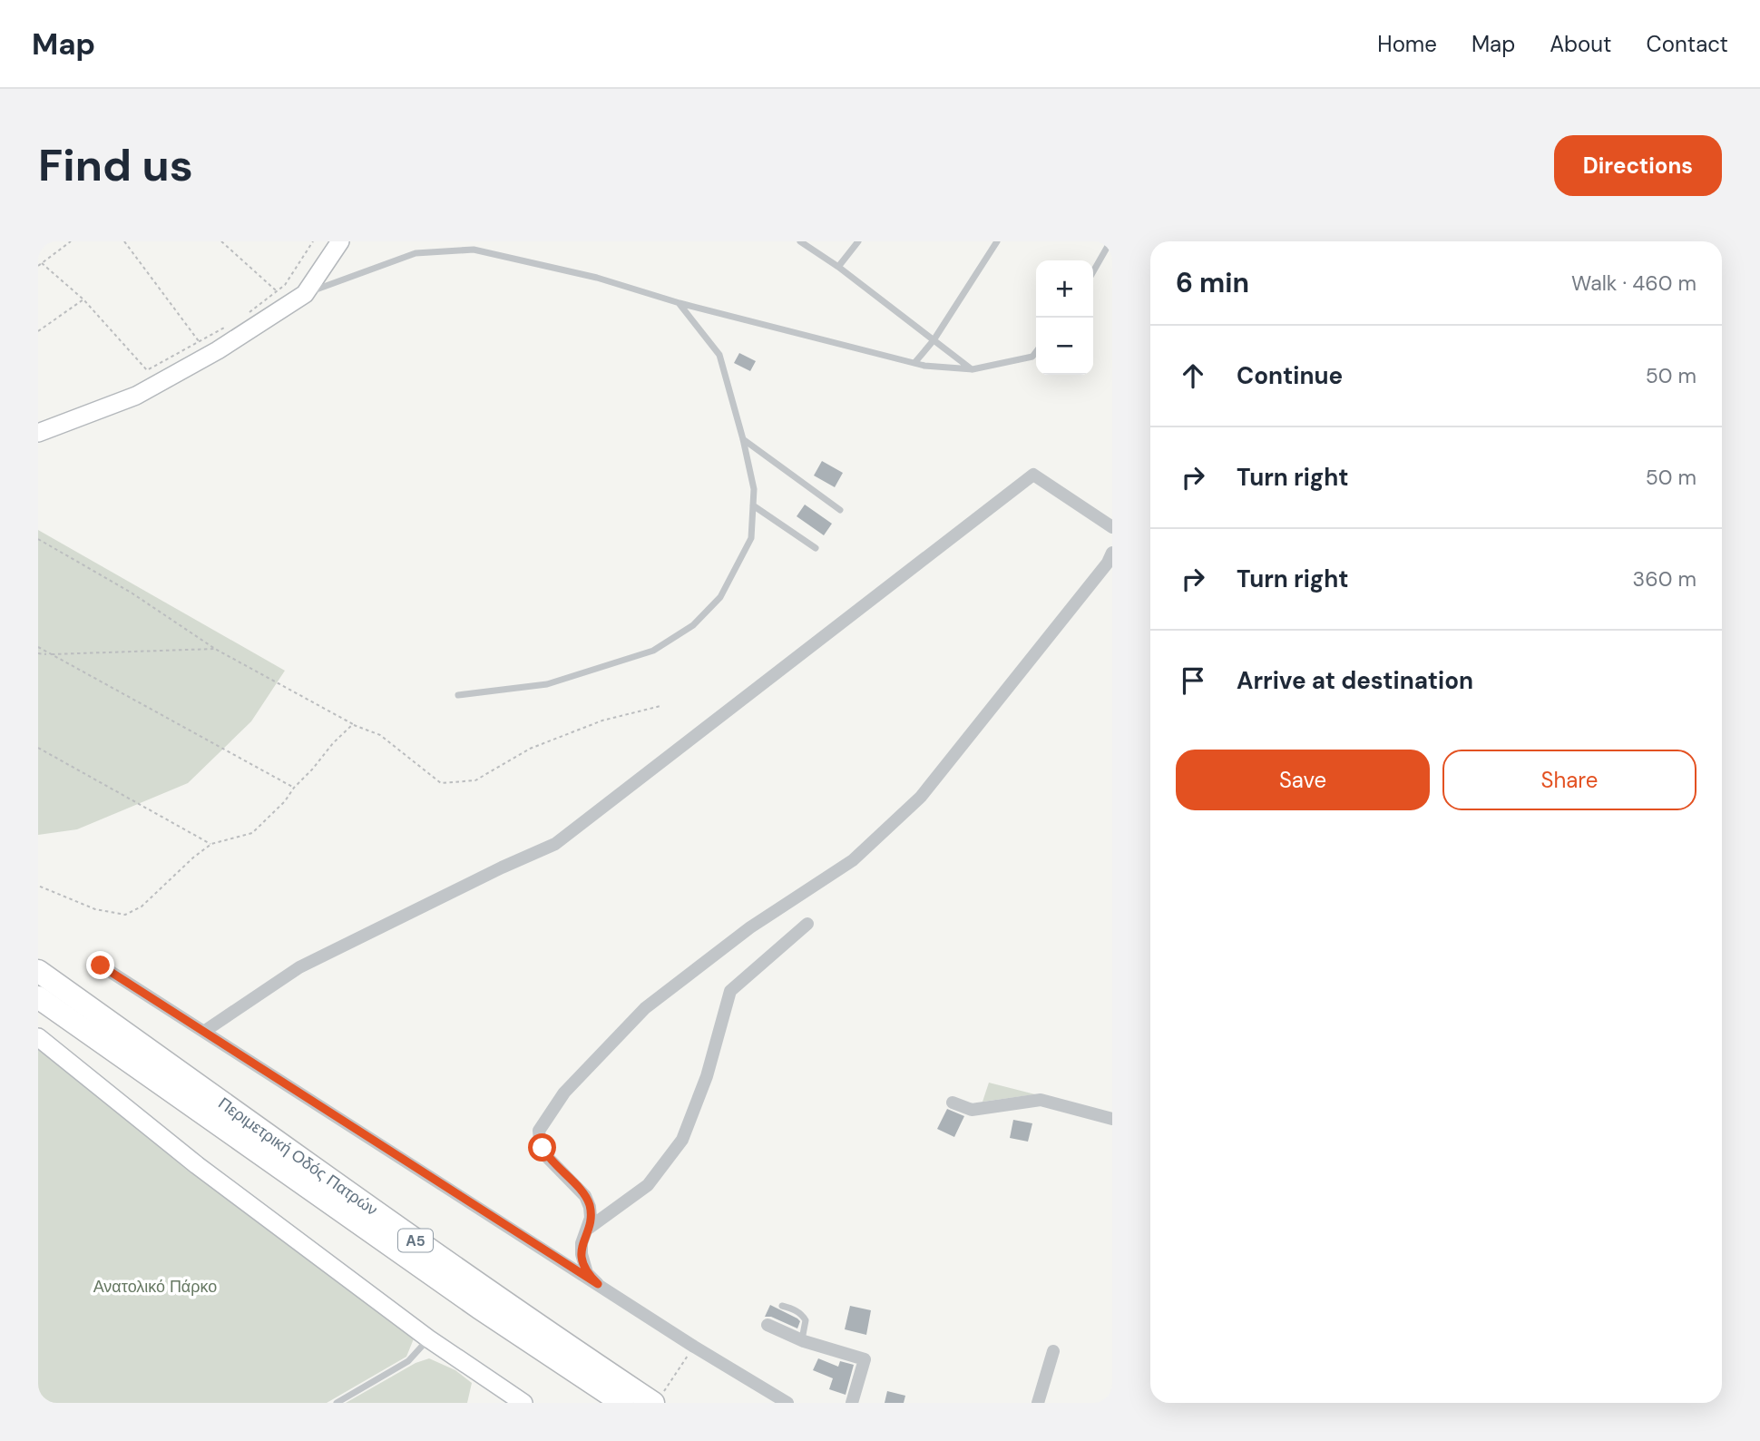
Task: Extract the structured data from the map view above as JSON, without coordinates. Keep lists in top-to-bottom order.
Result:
{
  "streets": {
    "highway": ["Περιμετρική Οδός Πατρών", "Α5"]
  },
  "parks": ["Ανατολικό Πάρκο"],
  "page": {
    "header": "Map",
    "nav": [
      "Home",
      "Map",
      "About",
      "Contact"
    ],
    "buttons": [
      "Directions",
      ["Save", "Share"]
    ],
    "title": "Find us",
    "heading": ["6 min", "Walk · 460 m"],
    "map_buttons": ["+", "−"],
    "list": [
      ["Continue", "50 m"],
      ["Turn right", "50 m"],
      ["Turn right", "360 m"],
      "Arrive at destination"
    ]
  }
}
